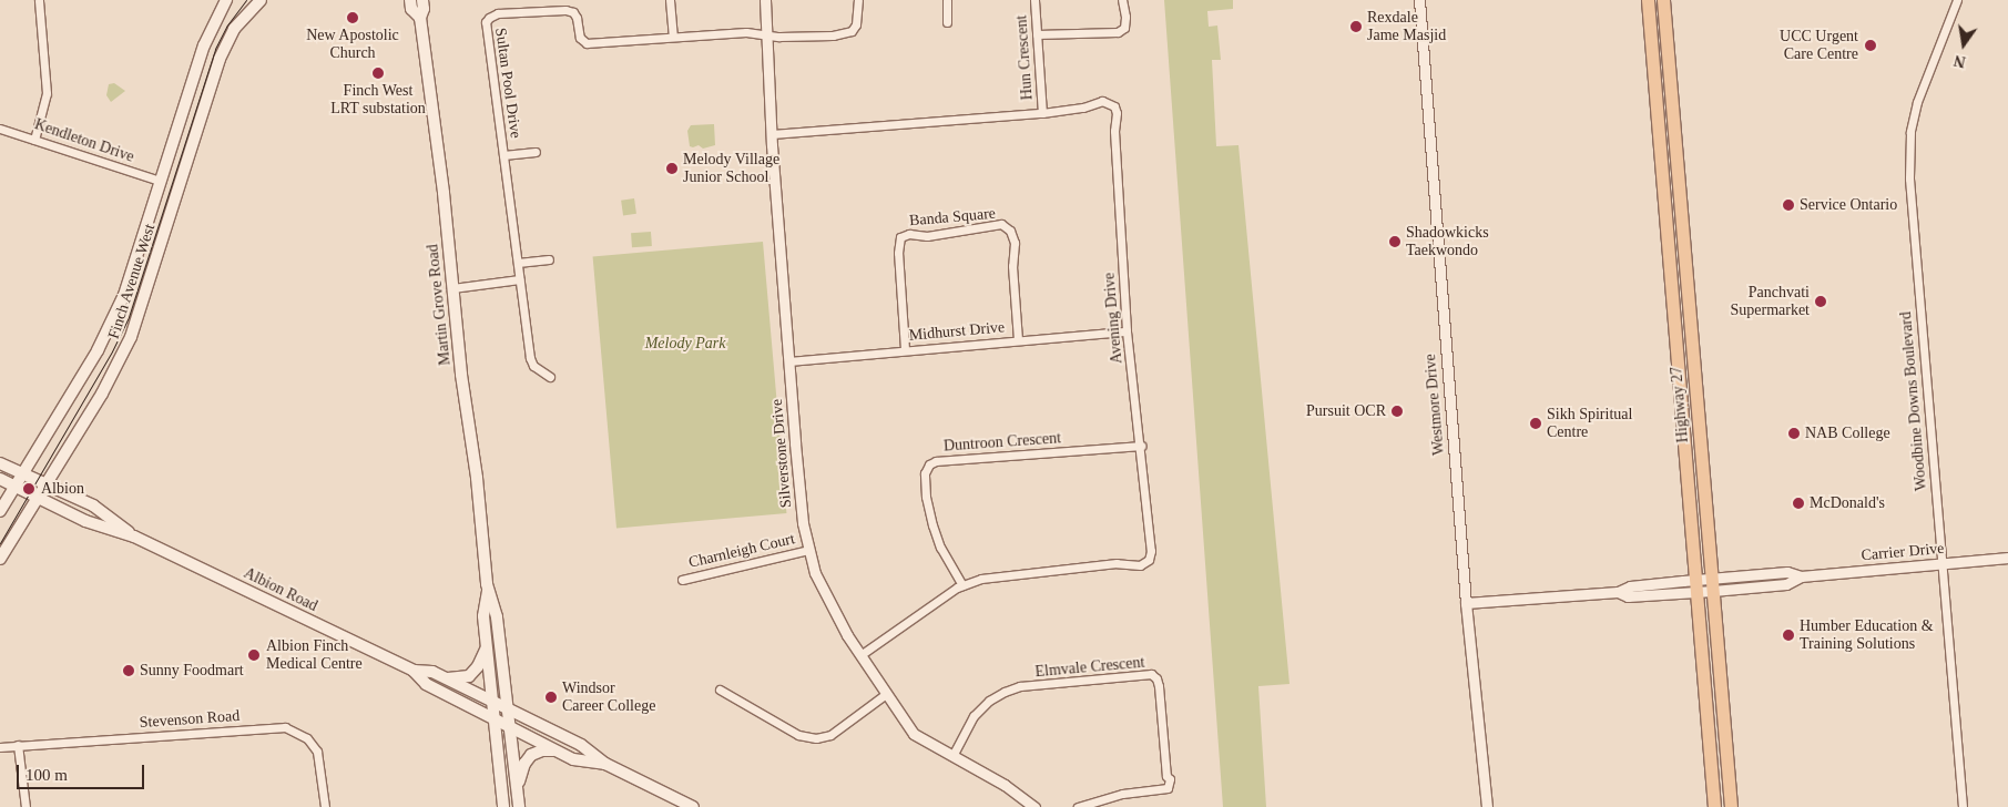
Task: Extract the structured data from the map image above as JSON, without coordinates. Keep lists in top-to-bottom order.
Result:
{
  "streets": {
    "main road": [
      "Finch Avenue West",
      "Martin Grove Road",
      "Highway 27",
      "Albion Road"
    ],
    "street": [
      "Hun Crescent",
      "Sultan Pool Drive",
      "Kendleton Drive",
      "Banda Square",
      "Avening Drive",
      "Midhurst Drive",
      "Woodbine Downs Boulevard",
      "Westmore Drive",
      "Duntroon Crescent",
      "Silverstone Drive",
      "Charnleigh Court",
      "Carrier Drive",
      "Elmvale Crescent",
      "Stevenson Road"
    ]
  },
  "crossings": [
    ["Hun Crescent", "Avening Drive"],
    ["Sultan Pool Drive", "Silverstone Drive"],
    ["Kendleton Drive", "Finch Avenue West"],
    ["Banda Square", "Midhurst Drive"],
    ["Finch Avenue West", "Albion Road"],
    ["Martin Grove Road", "Albion Road"],
    ["Avening Drive", "Midhurst Drive"],
    ["Avening Drive", "Duntroon Crescent"],
    ["Avening Drive", "Silverstone Drive"],
    ["Midhurst Drive", "Silverstone Drive"],
    ["Woodbine Downs Boulevard", "Carrier Drive"],
    ["Westmore Drive", "Carrier Drive"],
    ["Highway 27", "Carrier Drive"],
    ["Silverstone Drive", "Charnleigh Court"],
    ["Silverstone Drive", "Elmvale Crescent"]
  ],
  "parks": ["Melody Park"],
  "places": [
    "New Apostolic Church",
    "Rexdale Jame Masjid",
    "UCC Urgent Care Centre",
    "Finch West LRT substation",
    "Melody Village Junior School",
    "Service Ontario",
    "Shadowkicks Taekwondo",
    "Panchvati Supermarket",
    "Pursuit OCR",
    "Sikh Spiritual Centre",
    "NAB College",
    "Albion",
    "McDonald's",
    "Humber Education & Training Solutions",
    "Albion Finch Medical Centre",
    "Sunny Foodmart",
    "Windsor Career College"
  ],
  "scale_bar": "100 m",
  "north": "bottom"
}
